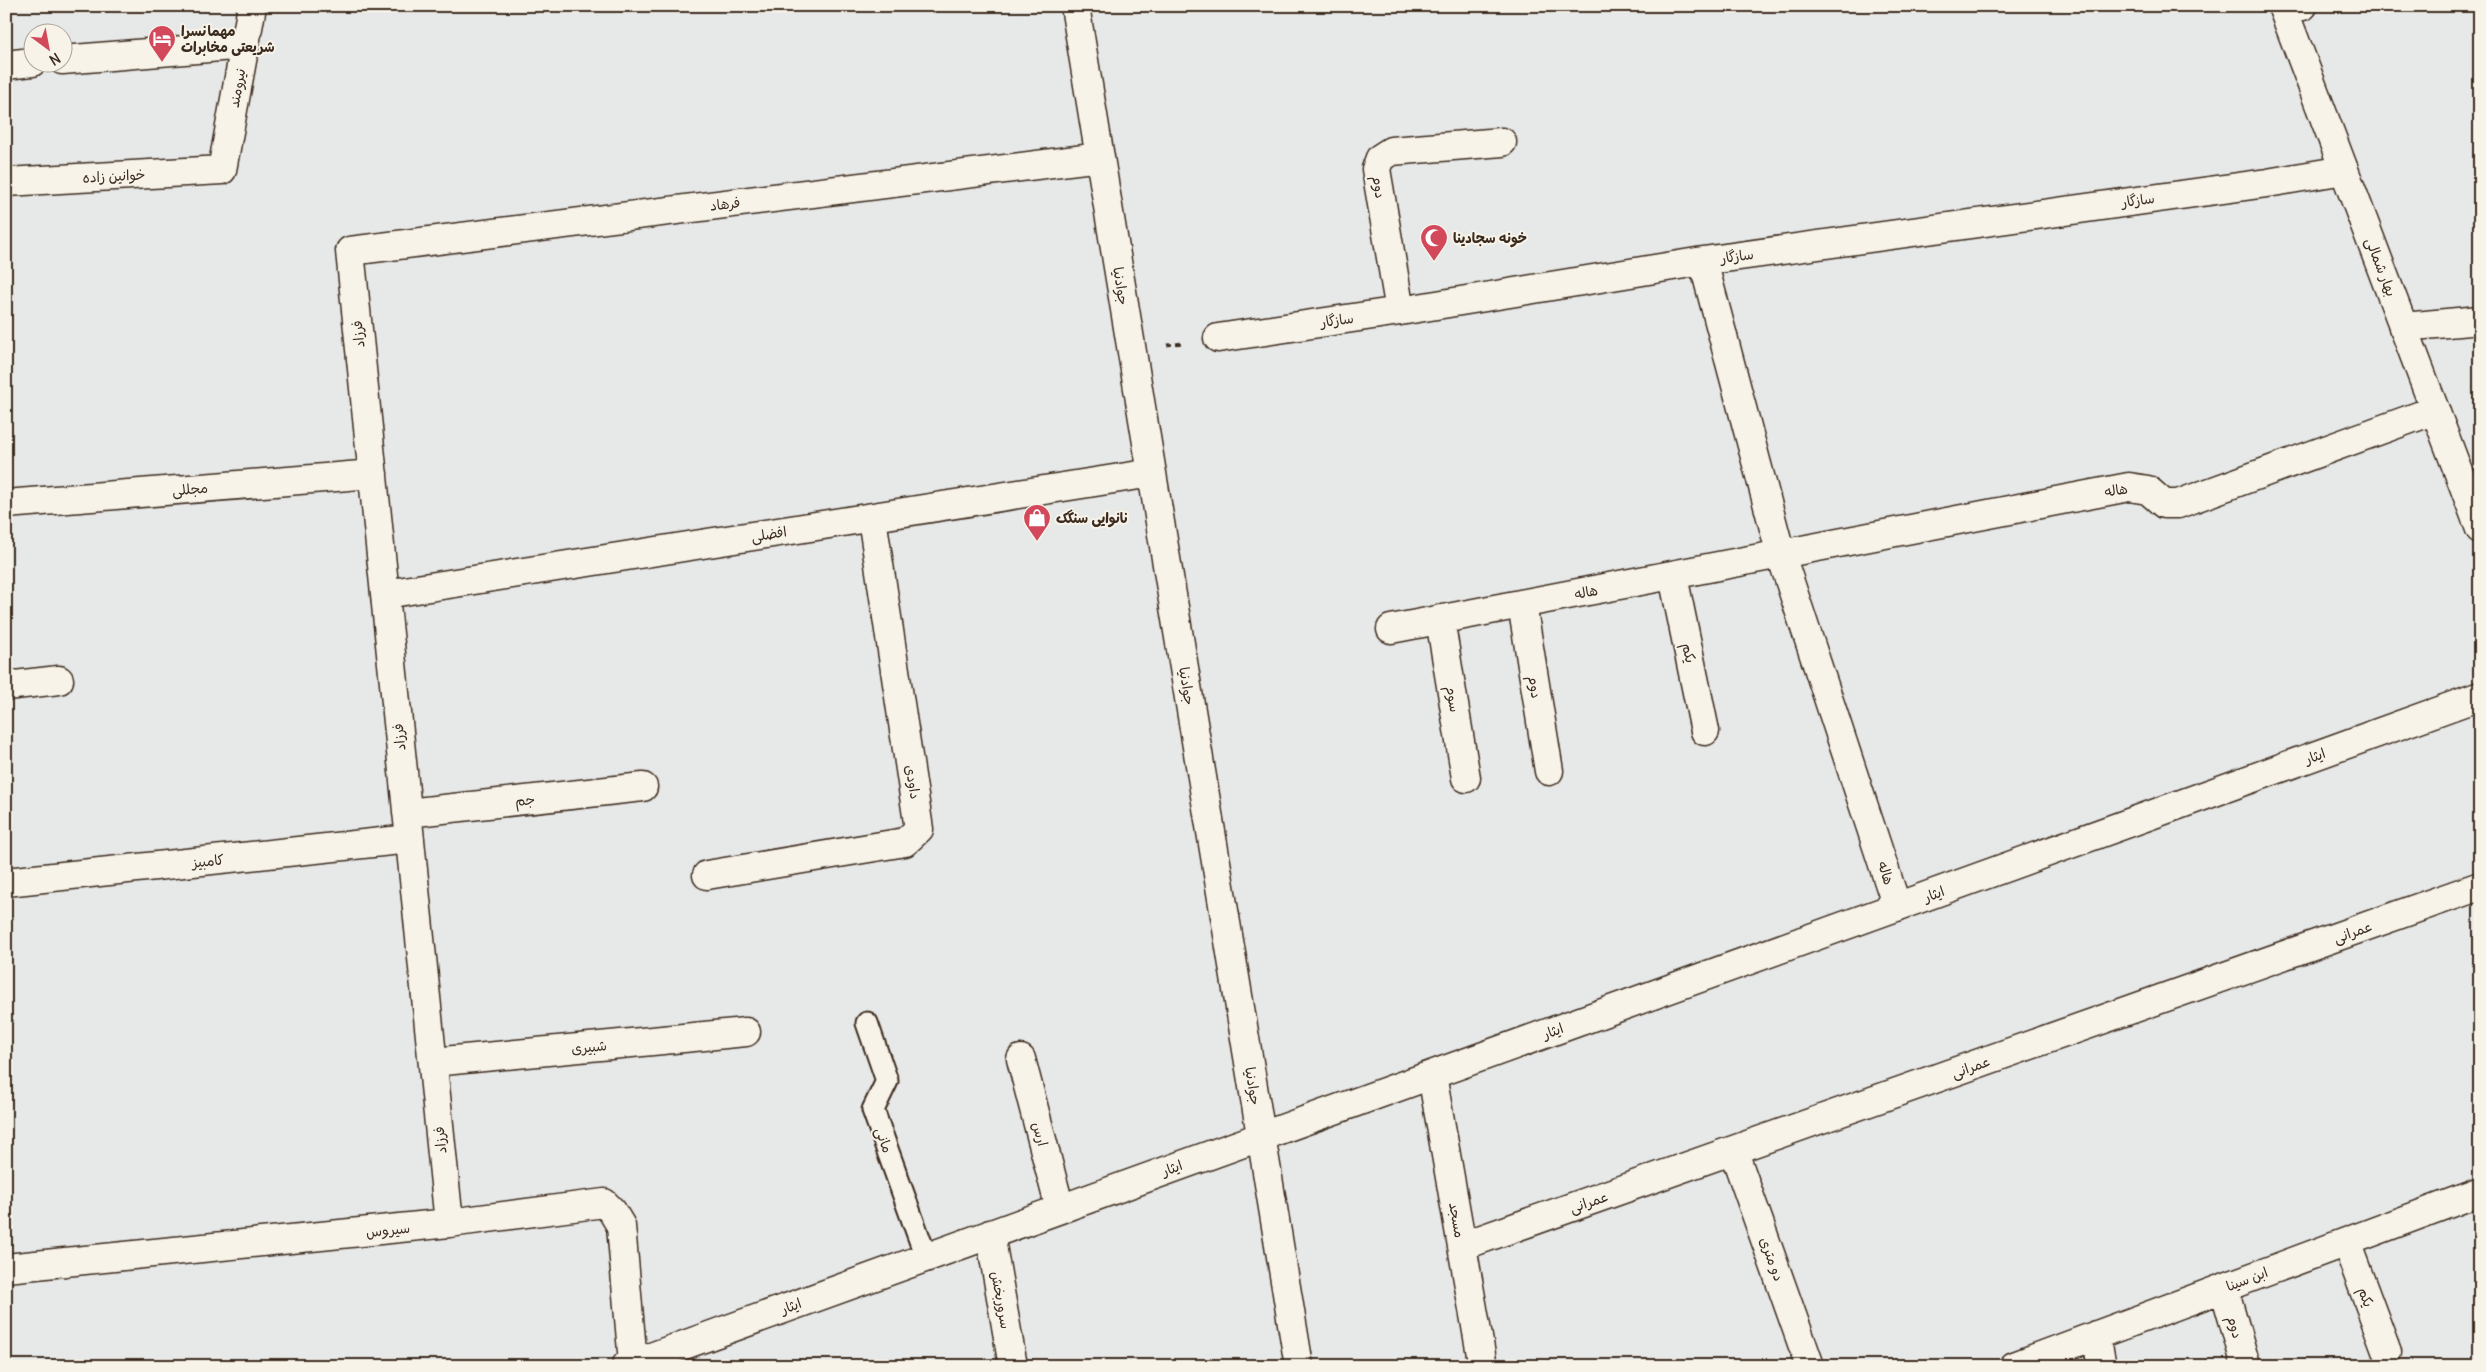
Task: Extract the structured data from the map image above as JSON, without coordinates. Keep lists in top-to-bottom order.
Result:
{
  "streets": {
    "street": [
      "نیرومند",
      "خوانین زاده",
      "دوم",
      "سازگار",
      "فرهاد",
      "بهار شمالی",
      "جوادنیا",
      "فرزاد",
      "مجللی",
      "هاله",
      "افضلی",
      "یکم",
      "سوم",
      "ایثار",
      "داودی",
      "جم",
      "کامبیز",
      "عمرانی",
      "شبیری",
      "ارس",
      "مسجد",
      "سیروس",
      "دو متری",
      "ابن سینا",
      "سروربخش"
    ],
    "lane": ["مانی"]
  },
  "crossings": [
    ["نیرومند", "خوانین زاده"],
    ["دوم", "سازگار"],
    ["دوم", "هاله"],
    ["دوم", "ابن سینا"],
    ["سازگار", "بهار شمالی"],
    ["سازگار", "هاله"],
    ["فرهاد", "جوادنیا"],
    ["فرهاد", "فرزاد"],
    ["بهار شمالی", "هاله"],
    ["جوادنیا", "افضلی"],
    ["جوادنیا", "ایثار"],
    ["فرزاد", "مجللی"],
    ["فرزاد", "افضلی"],
    ["فرزاد", "جم"],
    ["فرزاد", "کامبیز"],
    ["فرزاد", "شبیری"],
    ["فرزاد", "سیروس"],
    ["هاله", "یکم"],
    ["هاله", "سوم"],
    ["هاله", "ایثار"],
    ["افضلی", "داودی"],
    ["یکم", "ابن سینا"],
    ["ایثار", "ارس"],
    ["ایثار", "مانی"],
    ["ایثار", "مسجد"],
    ["ایثار", "سیروس"],
    ["ایثار", "سروربخش"],
    ["عمرانی", "مسجد"],
    ["عمرانی", "دو متری"]
  ],
  "places": {
    "hotel": ["مهمانسرا شریعتی مخابرات"],
    "mosque": ["خونه سجادینا"],
    "shop": ["نانوایی سنگک"]
  },
  "north": "bottom right"
}
